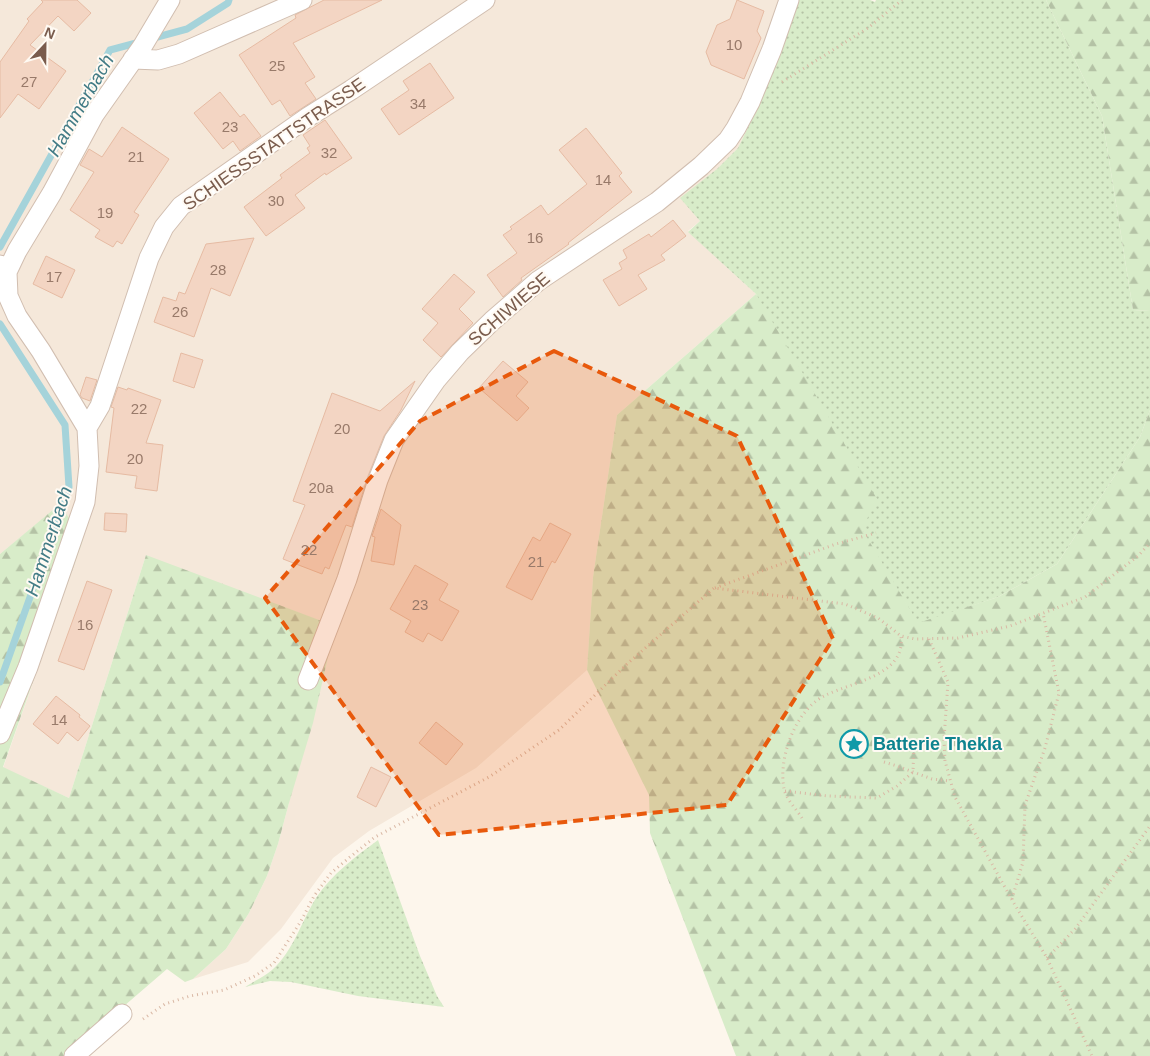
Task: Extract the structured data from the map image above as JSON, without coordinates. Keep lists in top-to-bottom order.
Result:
{
  "streets": {
    "street": ["SCHIESSSTATTSTRASSE", "SCHIWIESE"]
  },
  "water": ["Hammerbach"],
  "places": {
    "place": ["Batterie Thekla"]
  },
  "house_numbers": [
    "10",
    "25",
    "27",
    "34",
    "23",
    "32",
    "21",
    "14",
    "30",
    "19",
    "16",
    "28",
    "17",
    "26",
    "22",
    "20",
    "20",
    "20a",
    "22",
    "21",
    "23",
    "16",
    "14"
  ],
  "north": "top"
}
